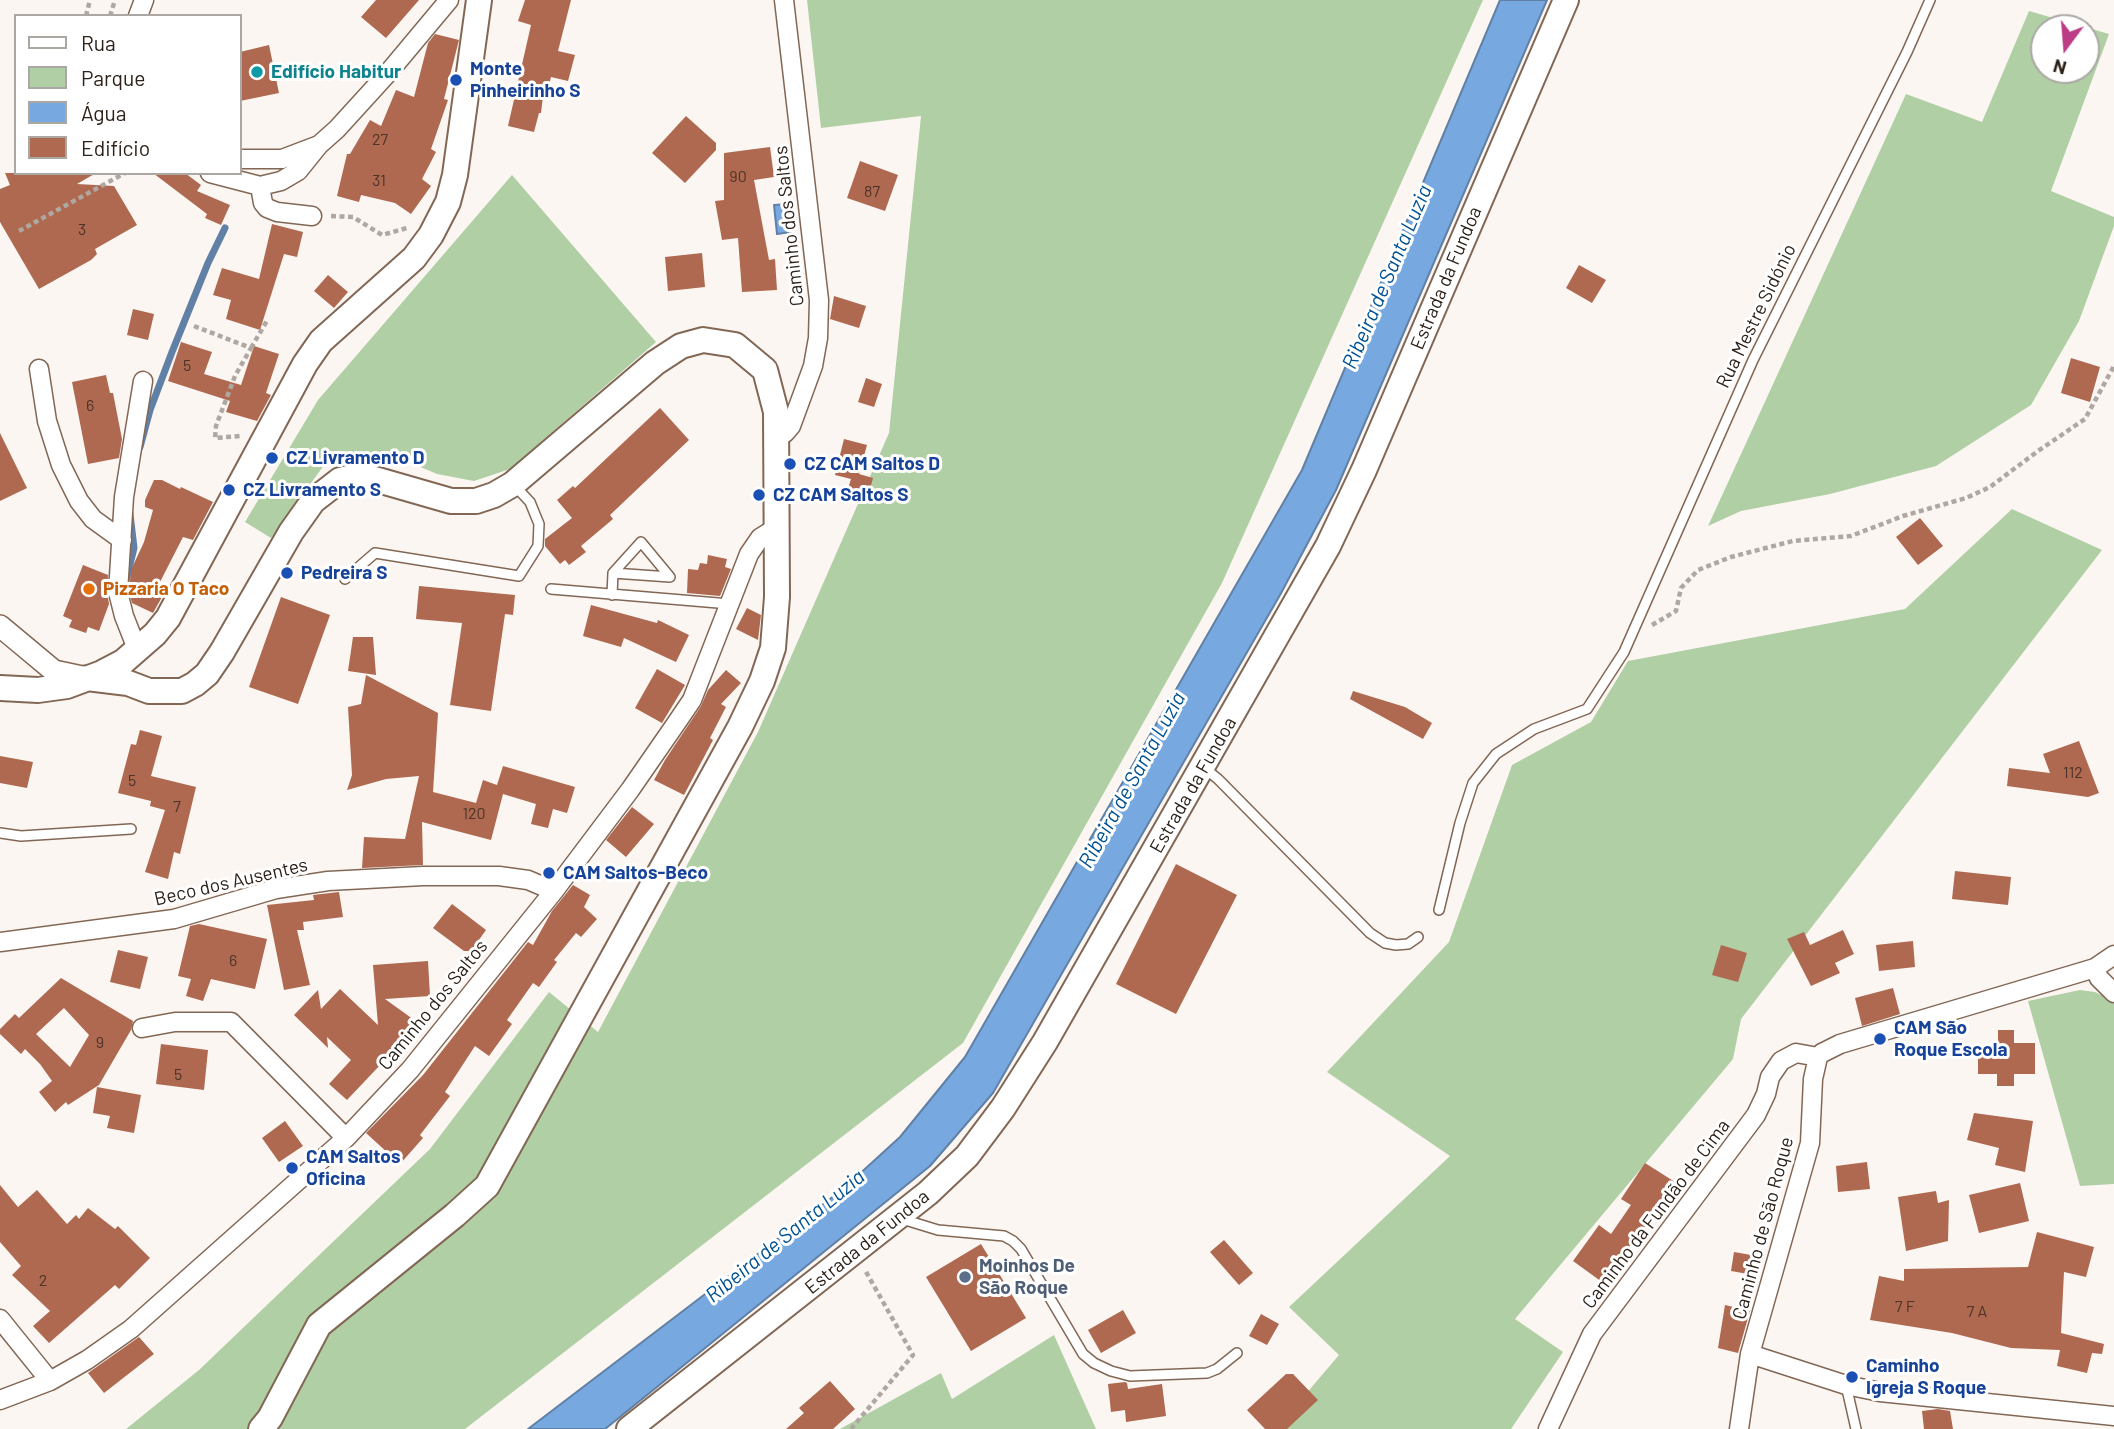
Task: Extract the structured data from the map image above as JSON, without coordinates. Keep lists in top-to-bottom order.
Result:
{
  "streets": {
    "main road": ["Estrada da Fundoa"],
    "street": [
      "Caminho dos Saltos",
      "Beco dos Ausentes",
      "Caminho da Fundão de Cima",
      "Caminho de São Roque"
    ],
    "lane": ["Rua Mestre Sidónio"]
  },
  "crossings": [
    ["Caminho dos Saltos", "Beco dos Ausentes"],
    ["Caminho da Fundão de Cima", "Caminho de São Roque"]
  ],
  "water": ["Ribeira de Santa Luzia"],
  "places": [
    "Edifício Habitur",
    "Monte Pinheirinho S",
    "CZ Livramento D",
    "CZ CAM Saltos D",
    "CZ Livramento S",
    "CZ CAM Saltos S",
    "Pedreira S",
    "Pizzaria O Taco",
    "CAM Saltos-Beco",
    "CAM São Roque Escola",
    "CAM Saltos Oficina",
    "Moinhos De São Roque",
    "Caminho Igreja S Roque"
  ],
  "house_numbers": [
    "27",
    "90",
    "31",
    "87",
    "3",
    "5",
    "6",
    "112",
    "5",
    "7",
    "120",
    "6",
    "9",
    "5",
    "2",
    "7 F",
    "7 A"
  ],
  "legend": [
    "Rua",
    "Parque",
    "Água",
    "Edifício"
  ],
  "north": "bottom"
}
